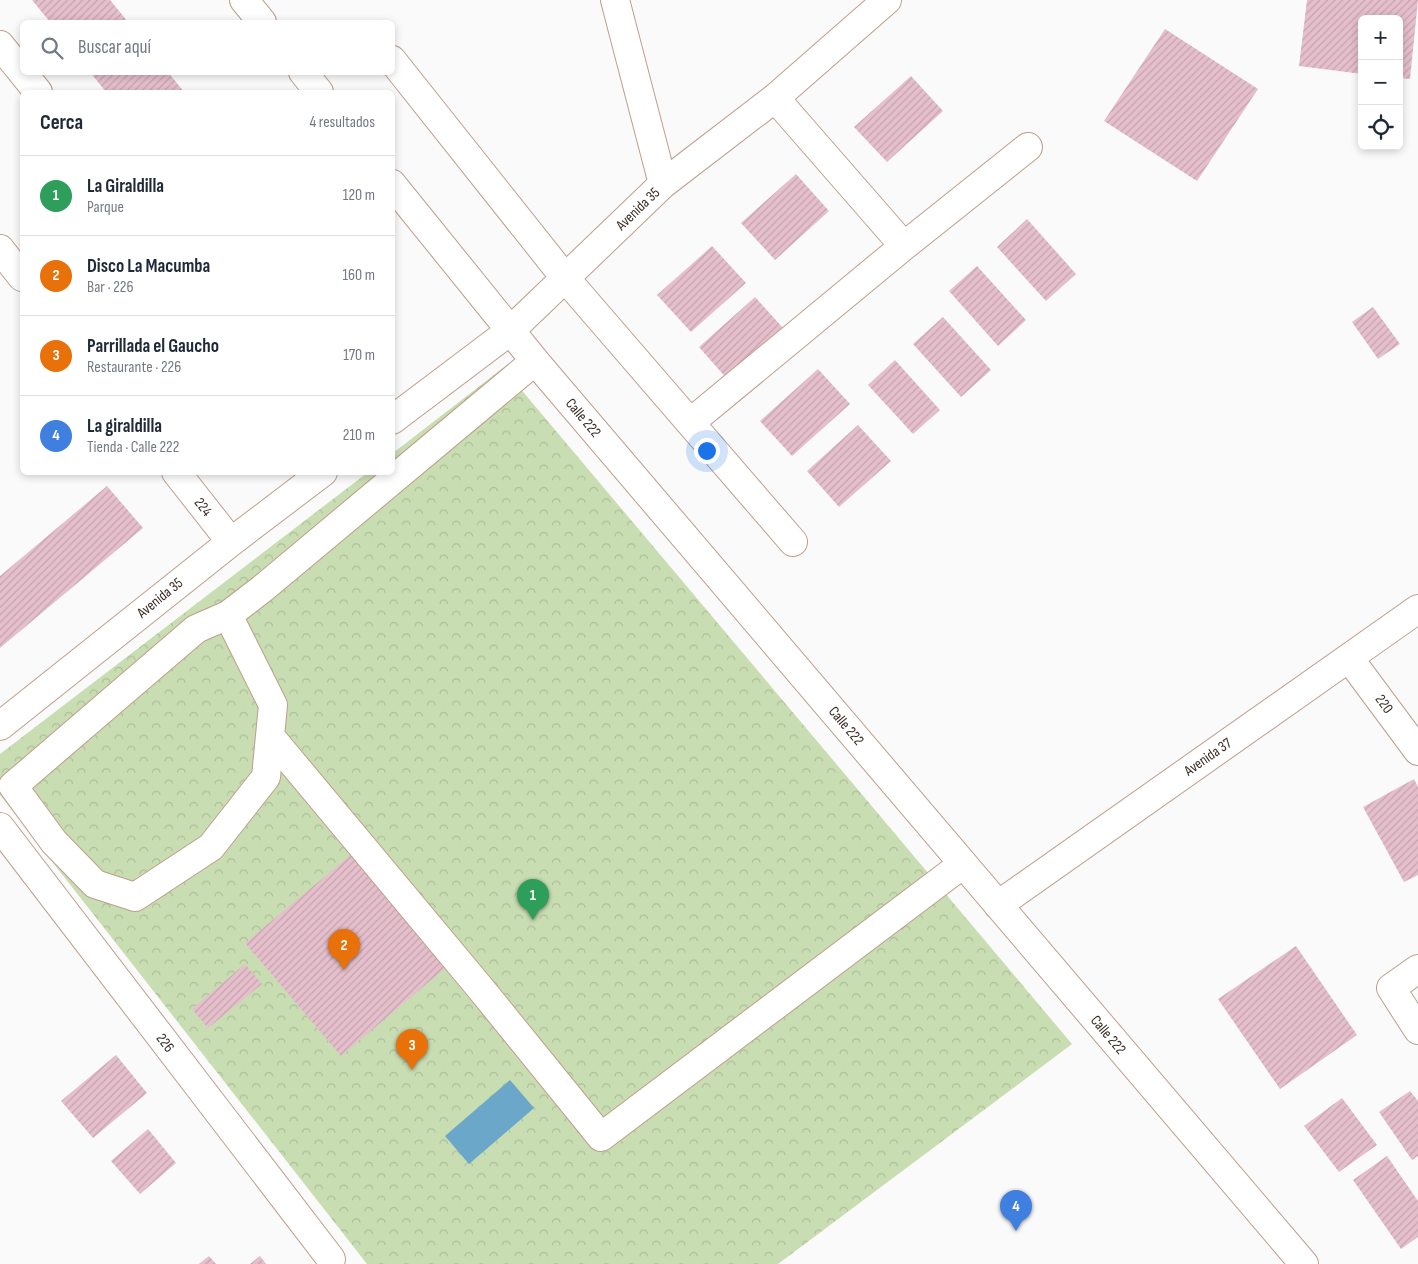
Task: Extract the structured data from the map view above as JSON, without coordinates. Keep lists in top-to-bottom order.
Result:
{
  "streets": {
    "street": [
      "Avenida 35",
      "Calle 222",
      "224",
      "220",
      "Avenida 37",
      "226"
    ]
  },
  "crossings": [
    ["Avenida 35", "Calle 222"],
    ["Avenida 35", "224"],
    ["Calle 222", "Avenida 37"],
    ["220", "Avenida 37"]
  ],
  "page": {
    "map_buttons": ["+", "−"],
    "search": "Buscar aquí",
    "heading": ["Cerca", "4 resultados"],
    "list": [
      {
        "mark": "1",
        "name": "La Giraldilla",
        "note": "Parque",
        "value": "120 m"
      },
      {
        "mark": "2",
        "name": "Disco La Macumba",
        "note": "Bar · 226",
        "value": "160 m"
      },
      {
        "mark": "3",
        "name": "Parrillada el Gaucho",
        "note": "Restaurante · 226",
        "value": "170 m"
      },
      {
        "mark": "4",
        "name": "La giraldilla",
        "note": "Tienda · Calle 222",
        "value": "210 m"
      }
    ],
    "pins": [
      "1",
      "2",
      "3",
      "4"
    ]
  }
}
